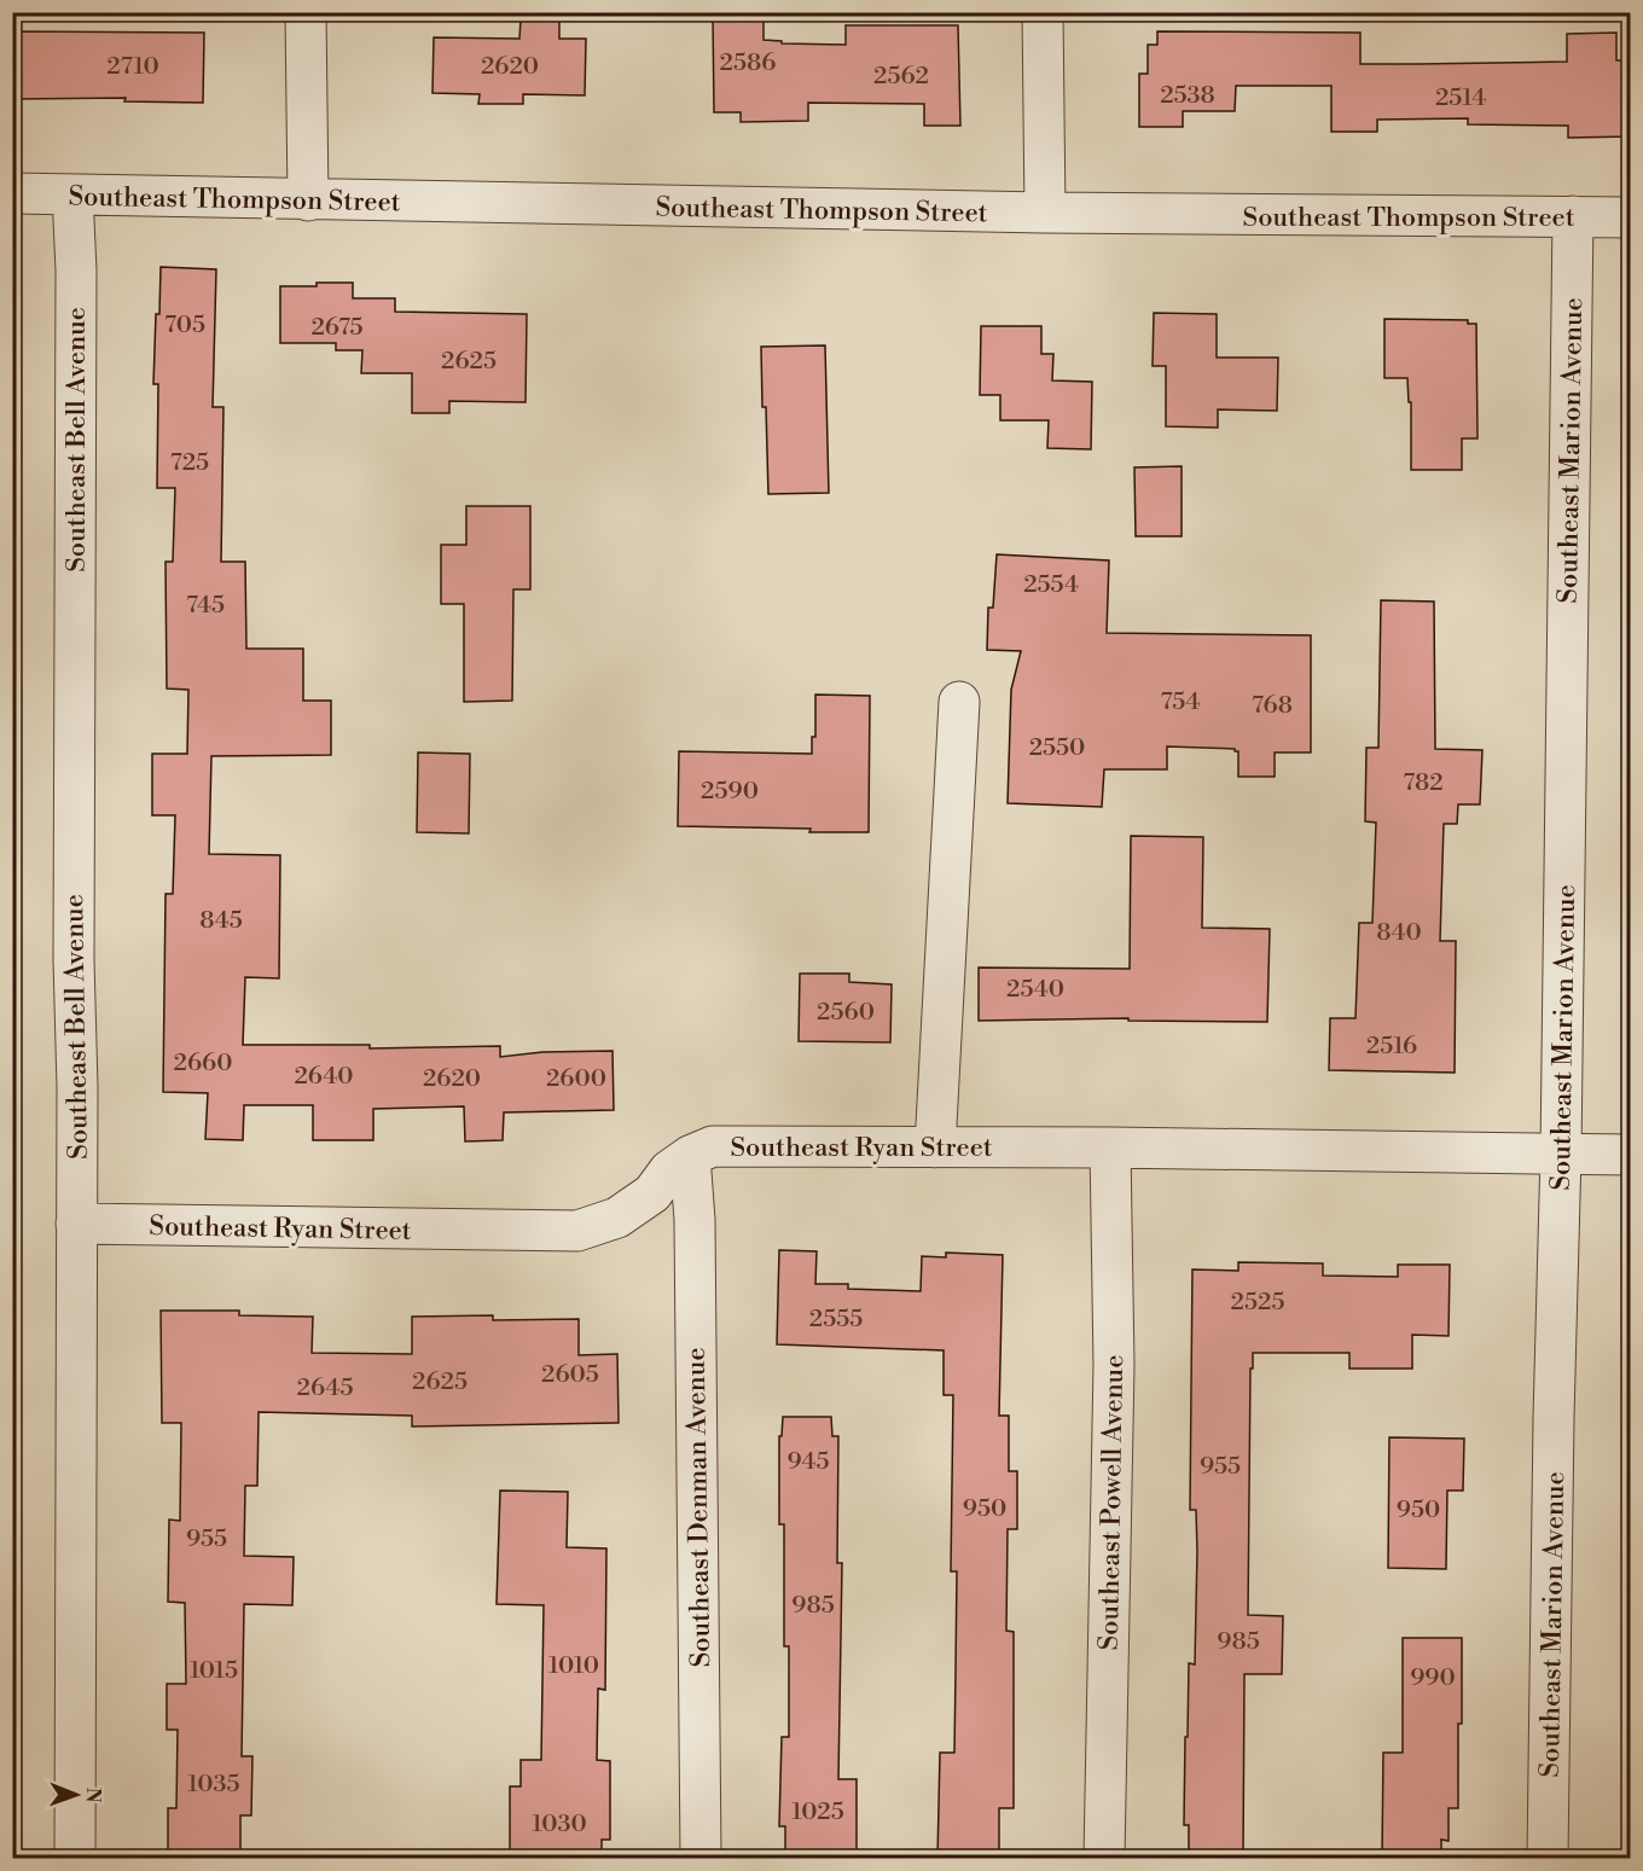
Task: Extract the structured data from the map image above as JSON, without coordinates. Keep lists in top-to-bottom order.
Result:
{
  "streets": {
    "street": [
      "Southeast Thompson Street",
      "Southeast Bell Avenue",
      "Southeast Marion Avenue",
      "Southeast Ryan Street",
      "Southeast Powell Avenue",
      "Southeast Denman Avenue"
    ]
  },
  "crossings": [
    ["Southeast Thompson Street", "Southeast Bell Avenue"],
    ["Southeast Thompson Street", "Southeast Marion Avenue"],
    ["Southeast Bell Avenue", "Southeast Ryan Street"],
    ["Southeast Marion Avenue", "Southeast Ryan Street"],
    ["Southeast Ryan Street", "Southeast Powell Avenue"],
    ["Southeast Ryan Street", "Southeast Denman Avenue"]
  ],
  "house_numbers": [
    "2586",
    "2710",
    "2620",
    "2562",
    "2538",
    "2514",
    "705",
    "2675",
    "2625",
    "725",
    "2554",
    "745",
    "754",
    "768",
    "2550",
    "782",
    "2590",
    "845",
    "840",
    "2540",
    "2560",
    "2516",
    "2660",
    "2640",
    "2620",
    "2600",
    "2525",
    "2555",
    "2605",
    "2625",
    "2645",
    "945",
    "955",
    "950",
    "950",
    "955",
    "985",
    "985",
    "1010",
    "1015",
    "990",
    "1035",
    "1025",
    "1030"
  ],
  "north": "right"
}
